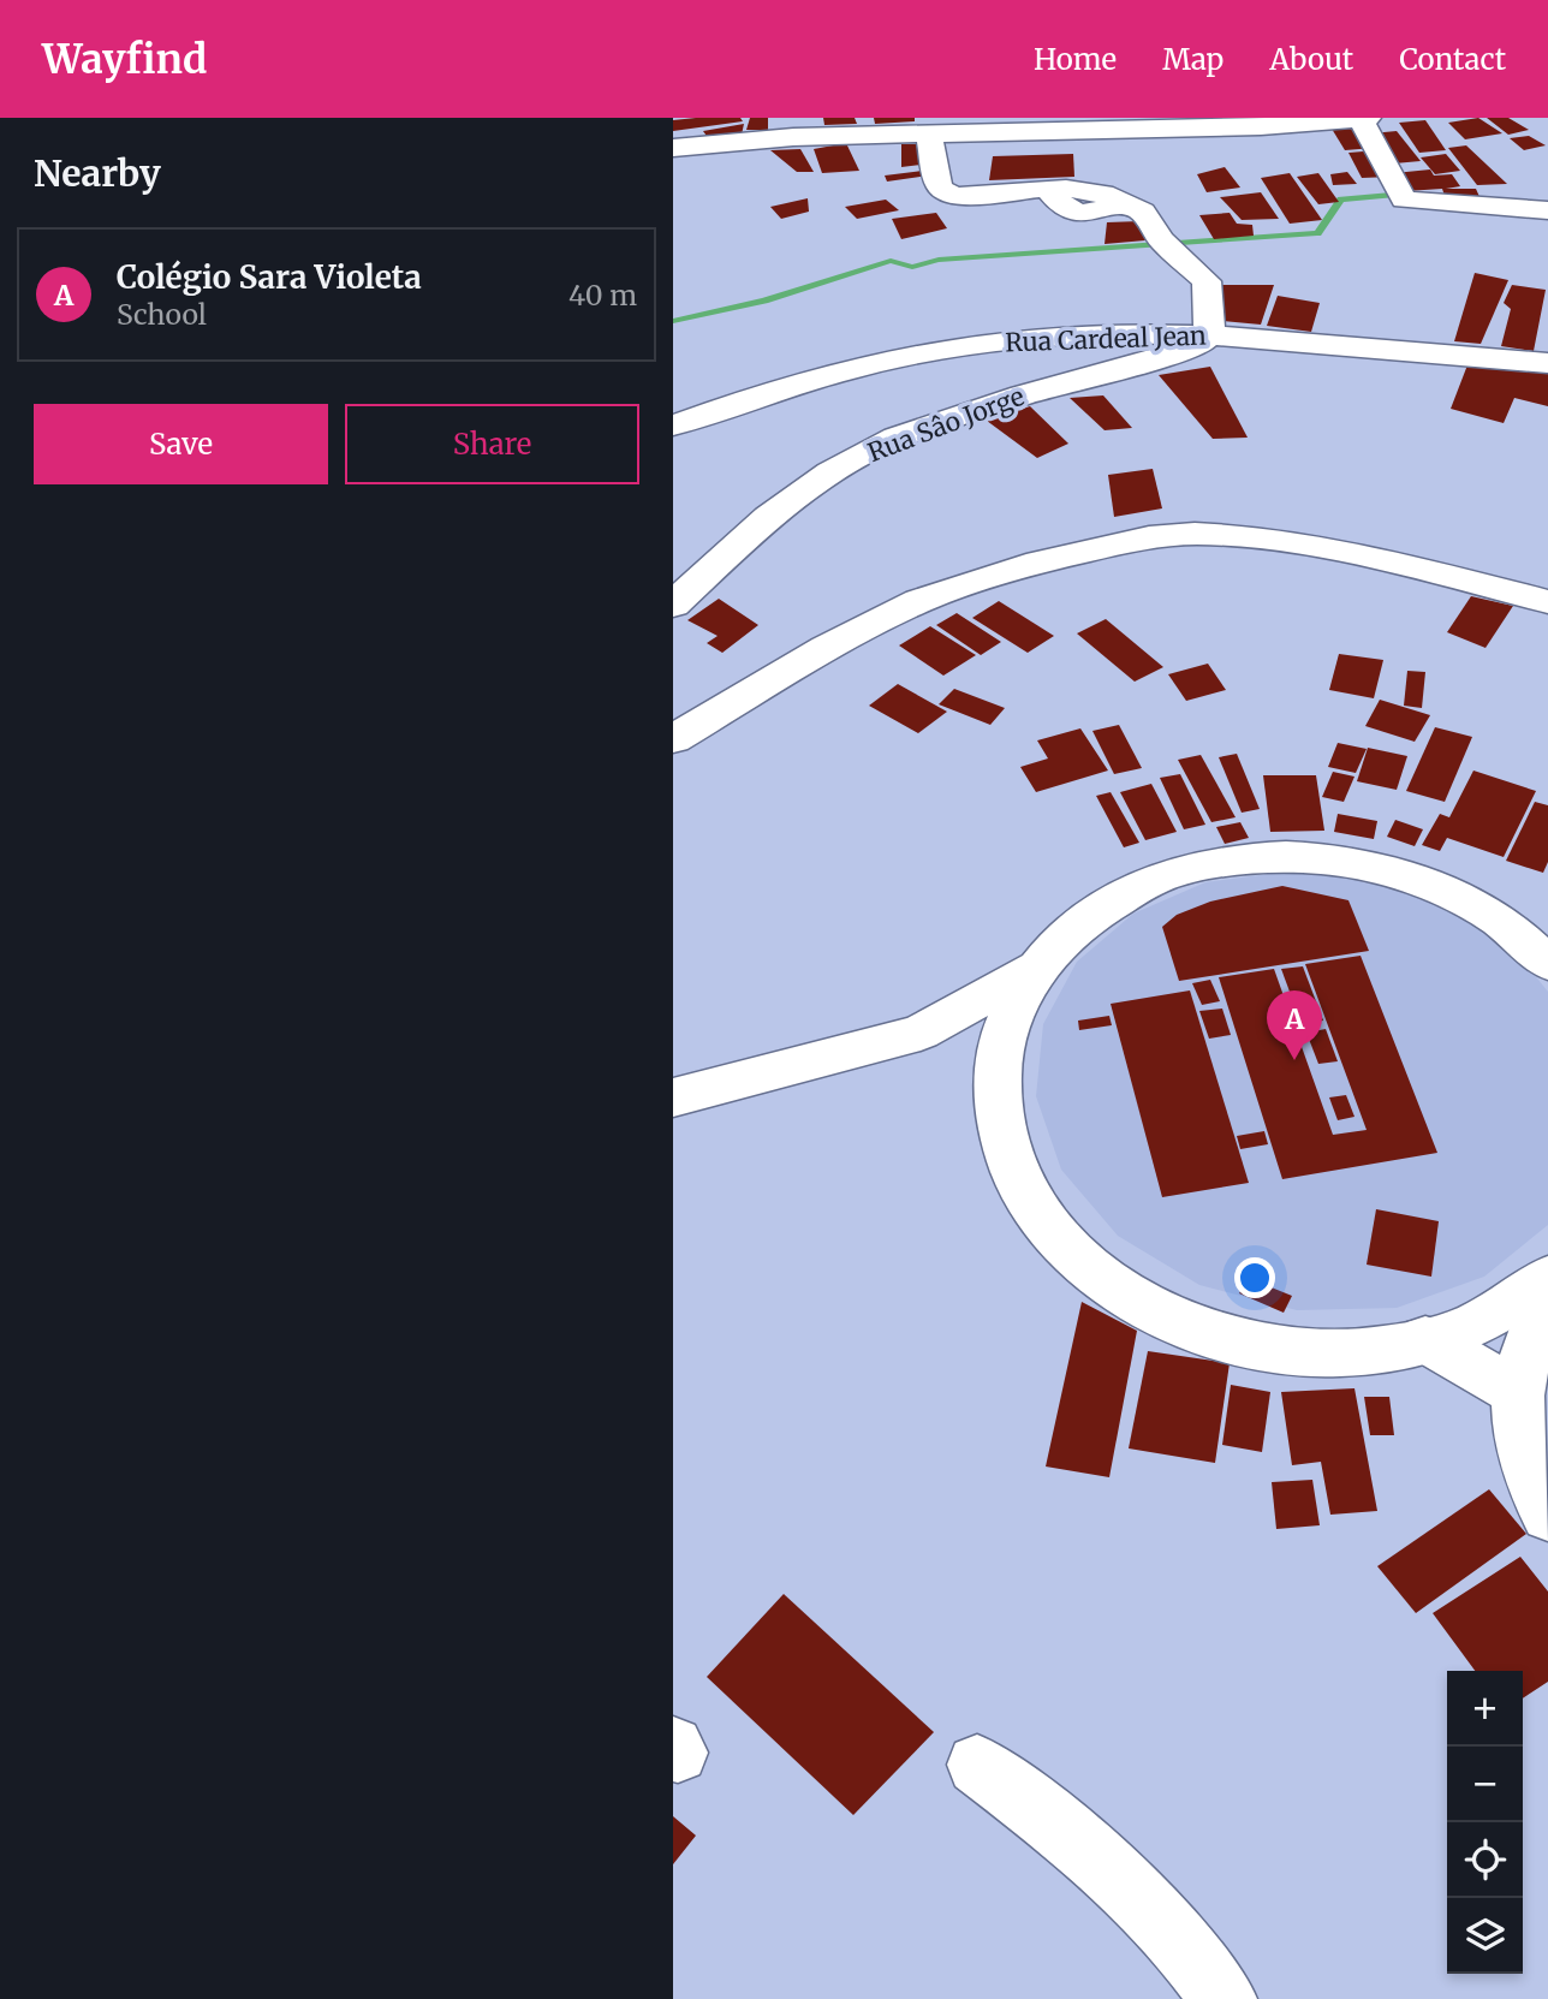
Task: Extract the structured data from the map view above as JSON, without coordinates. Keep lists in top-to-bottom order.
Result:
{
  "streets": {
    "street": ["Rua Cardeal Jean", "Rua Sâo Jorge"]
  },
  "crossings": [
    ["Rua Cardeal Jean", "Rua Sâo Jorge"]
  ],
  "page": {
    "header": "Wayfind",
    "nav": [
      "Home",
      "Map",
      "About",
      "Contact"
    ],
    "heading": "Nearby",
    "list": [
      {
        "mark": "A",
        "name": "Colégio Sara Violeta",
        "note": "School",
        "value": "40 m"
      }
    ],
    "buttons": ["Save", "Share"],
    "pins": "A",
    "map_buttons": ["+", "−"]
  }
}
